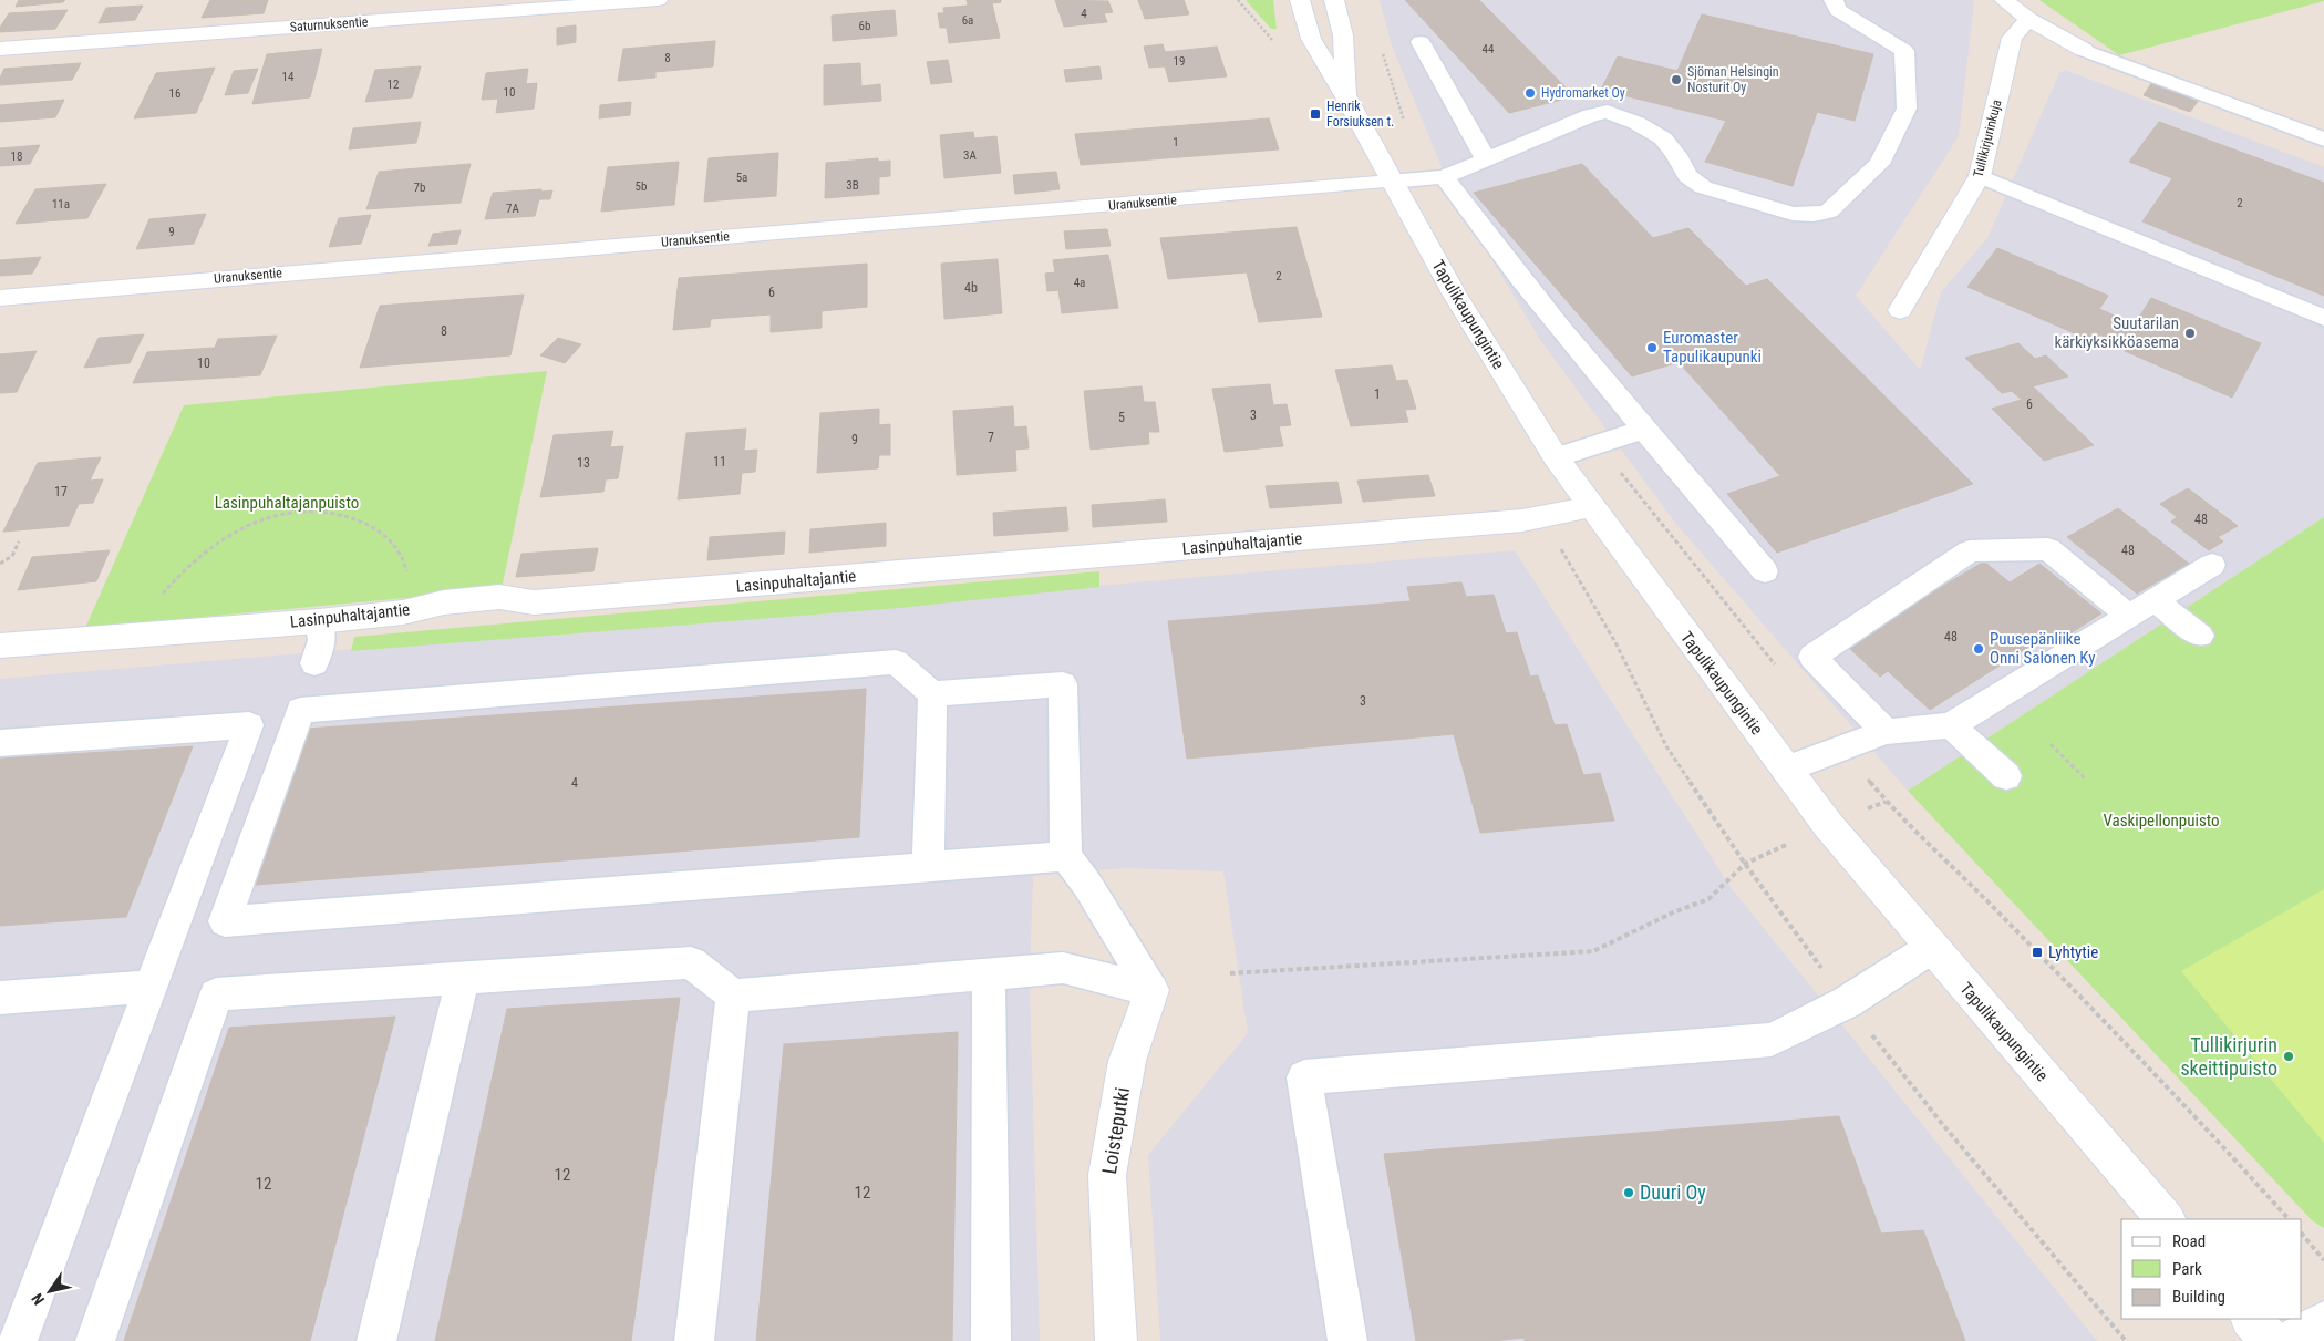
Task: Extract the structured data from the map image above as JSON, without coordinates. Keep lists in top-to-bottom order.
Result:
{
  "streets": {
    "street": [
      "Saturnuksentie",
      "Tullikirjurinkuja",
      "Uranuksentie",
      "Tapulikaupungintie",
      "Lasinpuhaltajantie",
      "Loisteputki"
    ]
  },
  "crossings": [
    ["Uranuksentie", "Tapulikaupungintie"],
    ["Tapulikaupungintie", "Lasinpuhaltajantie"]
  ],
  "parks": ["Lasinpuhaltajanpuisto", "Vaskipellonpuisto"],
  "places": {
    "other": [
      "Sjöman Helsingin Nosturit Oy",
      "Hydromarket Oy",
      "Suutarilan kärkiyksikköasema",
      "Euromaster Tapulikaupunki",
      "Puusepänliike Onni Salonen Ky",
      "Tullikirjurin skeittipuisto",
      "Duuri Oy"
    ],
    "transit": ["Henrik Forsiuksen t.", "Lyhtytie"]
  },
  "house_numbers": [
    "4",
    "6a",
    "6b",
    "44",
    "8",
    "19",
    "14",
    "12",
    "10",
    "16",
    "1",
    "3A",
    "18",
    "5a",
    "3B",
    "5b",
    "7b",
    "2",
    "11a",
    "7A",
    "9",
    "2",
    "4a",
    "4b",
    "6",
    "8",
    "10",
    "1",
    "6",
    "3",
    "5",
    "7",
    "9",
    "11",
    "13",
    "17",
    "48",
    "48",
    "48",
    "3",
    "4",
    "12",
    "12",
    "12"
  ],
  "legend": ["Road", "Park", "Building"],
  "north": "bottom left"
}
